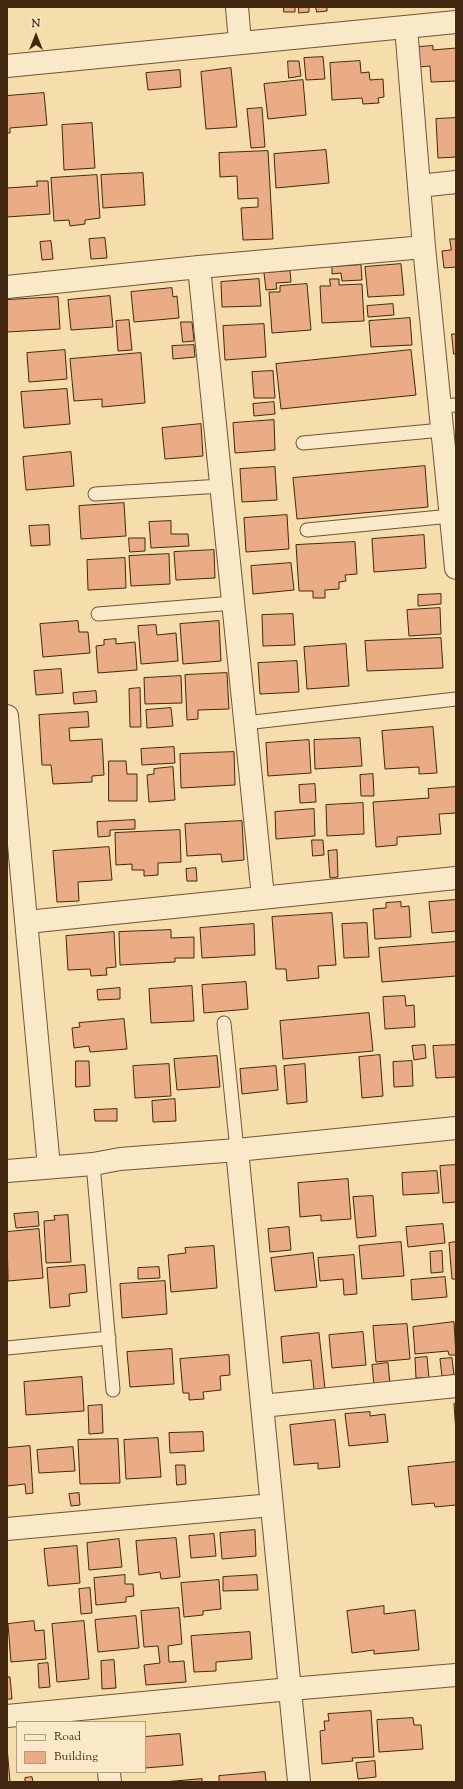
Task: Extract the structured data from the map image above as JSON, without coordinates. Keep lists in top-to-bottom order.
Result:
{
  "legend": ["Road", "Building"],
  "north": "top"
}
